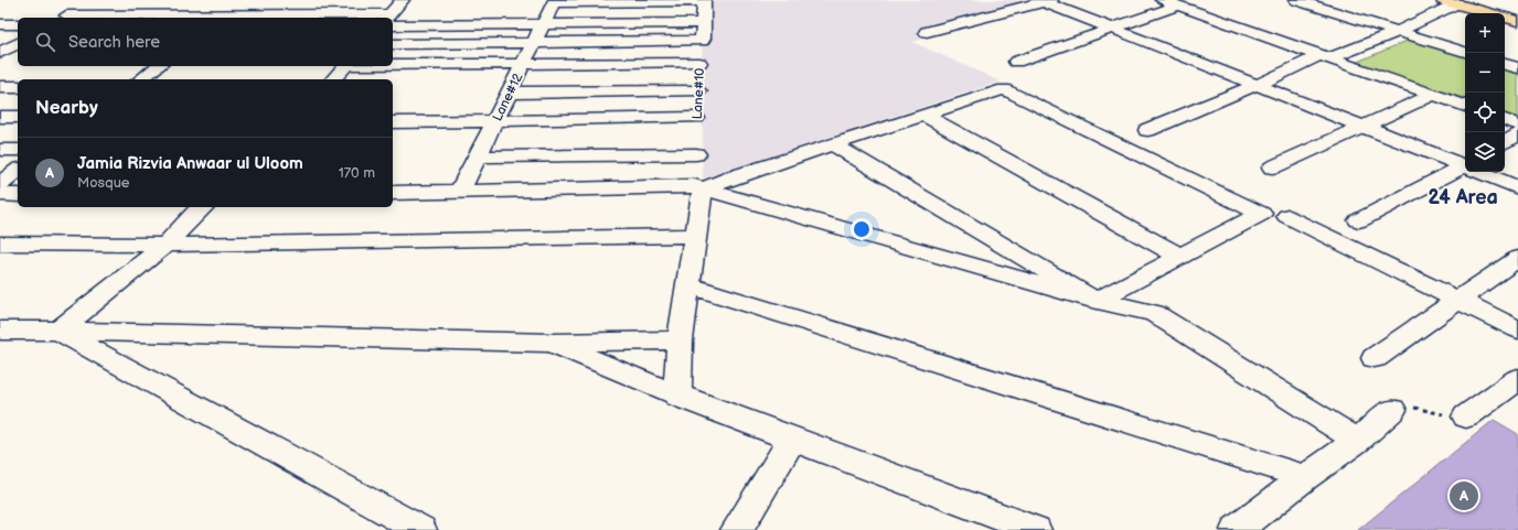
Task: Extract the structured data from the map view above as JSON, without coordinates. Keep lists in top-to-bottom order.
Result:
{
  "streets": {
    "street": ["Lane#10", "Lane#12"]
  },
  "districts": ["24 Area"],
  "page": {
    "map_buttons": ["+", "−"],
    "search": "Search here",
    "heading": "Nearby",
    "list": [
      {
        "mark": "A",
        "name": "Jamia Rizvia Anwaar ul Uloom",
        "note": "Mosque",
        "value": "170 m"
      }
    ],
    "pins": "A"
  }
}
